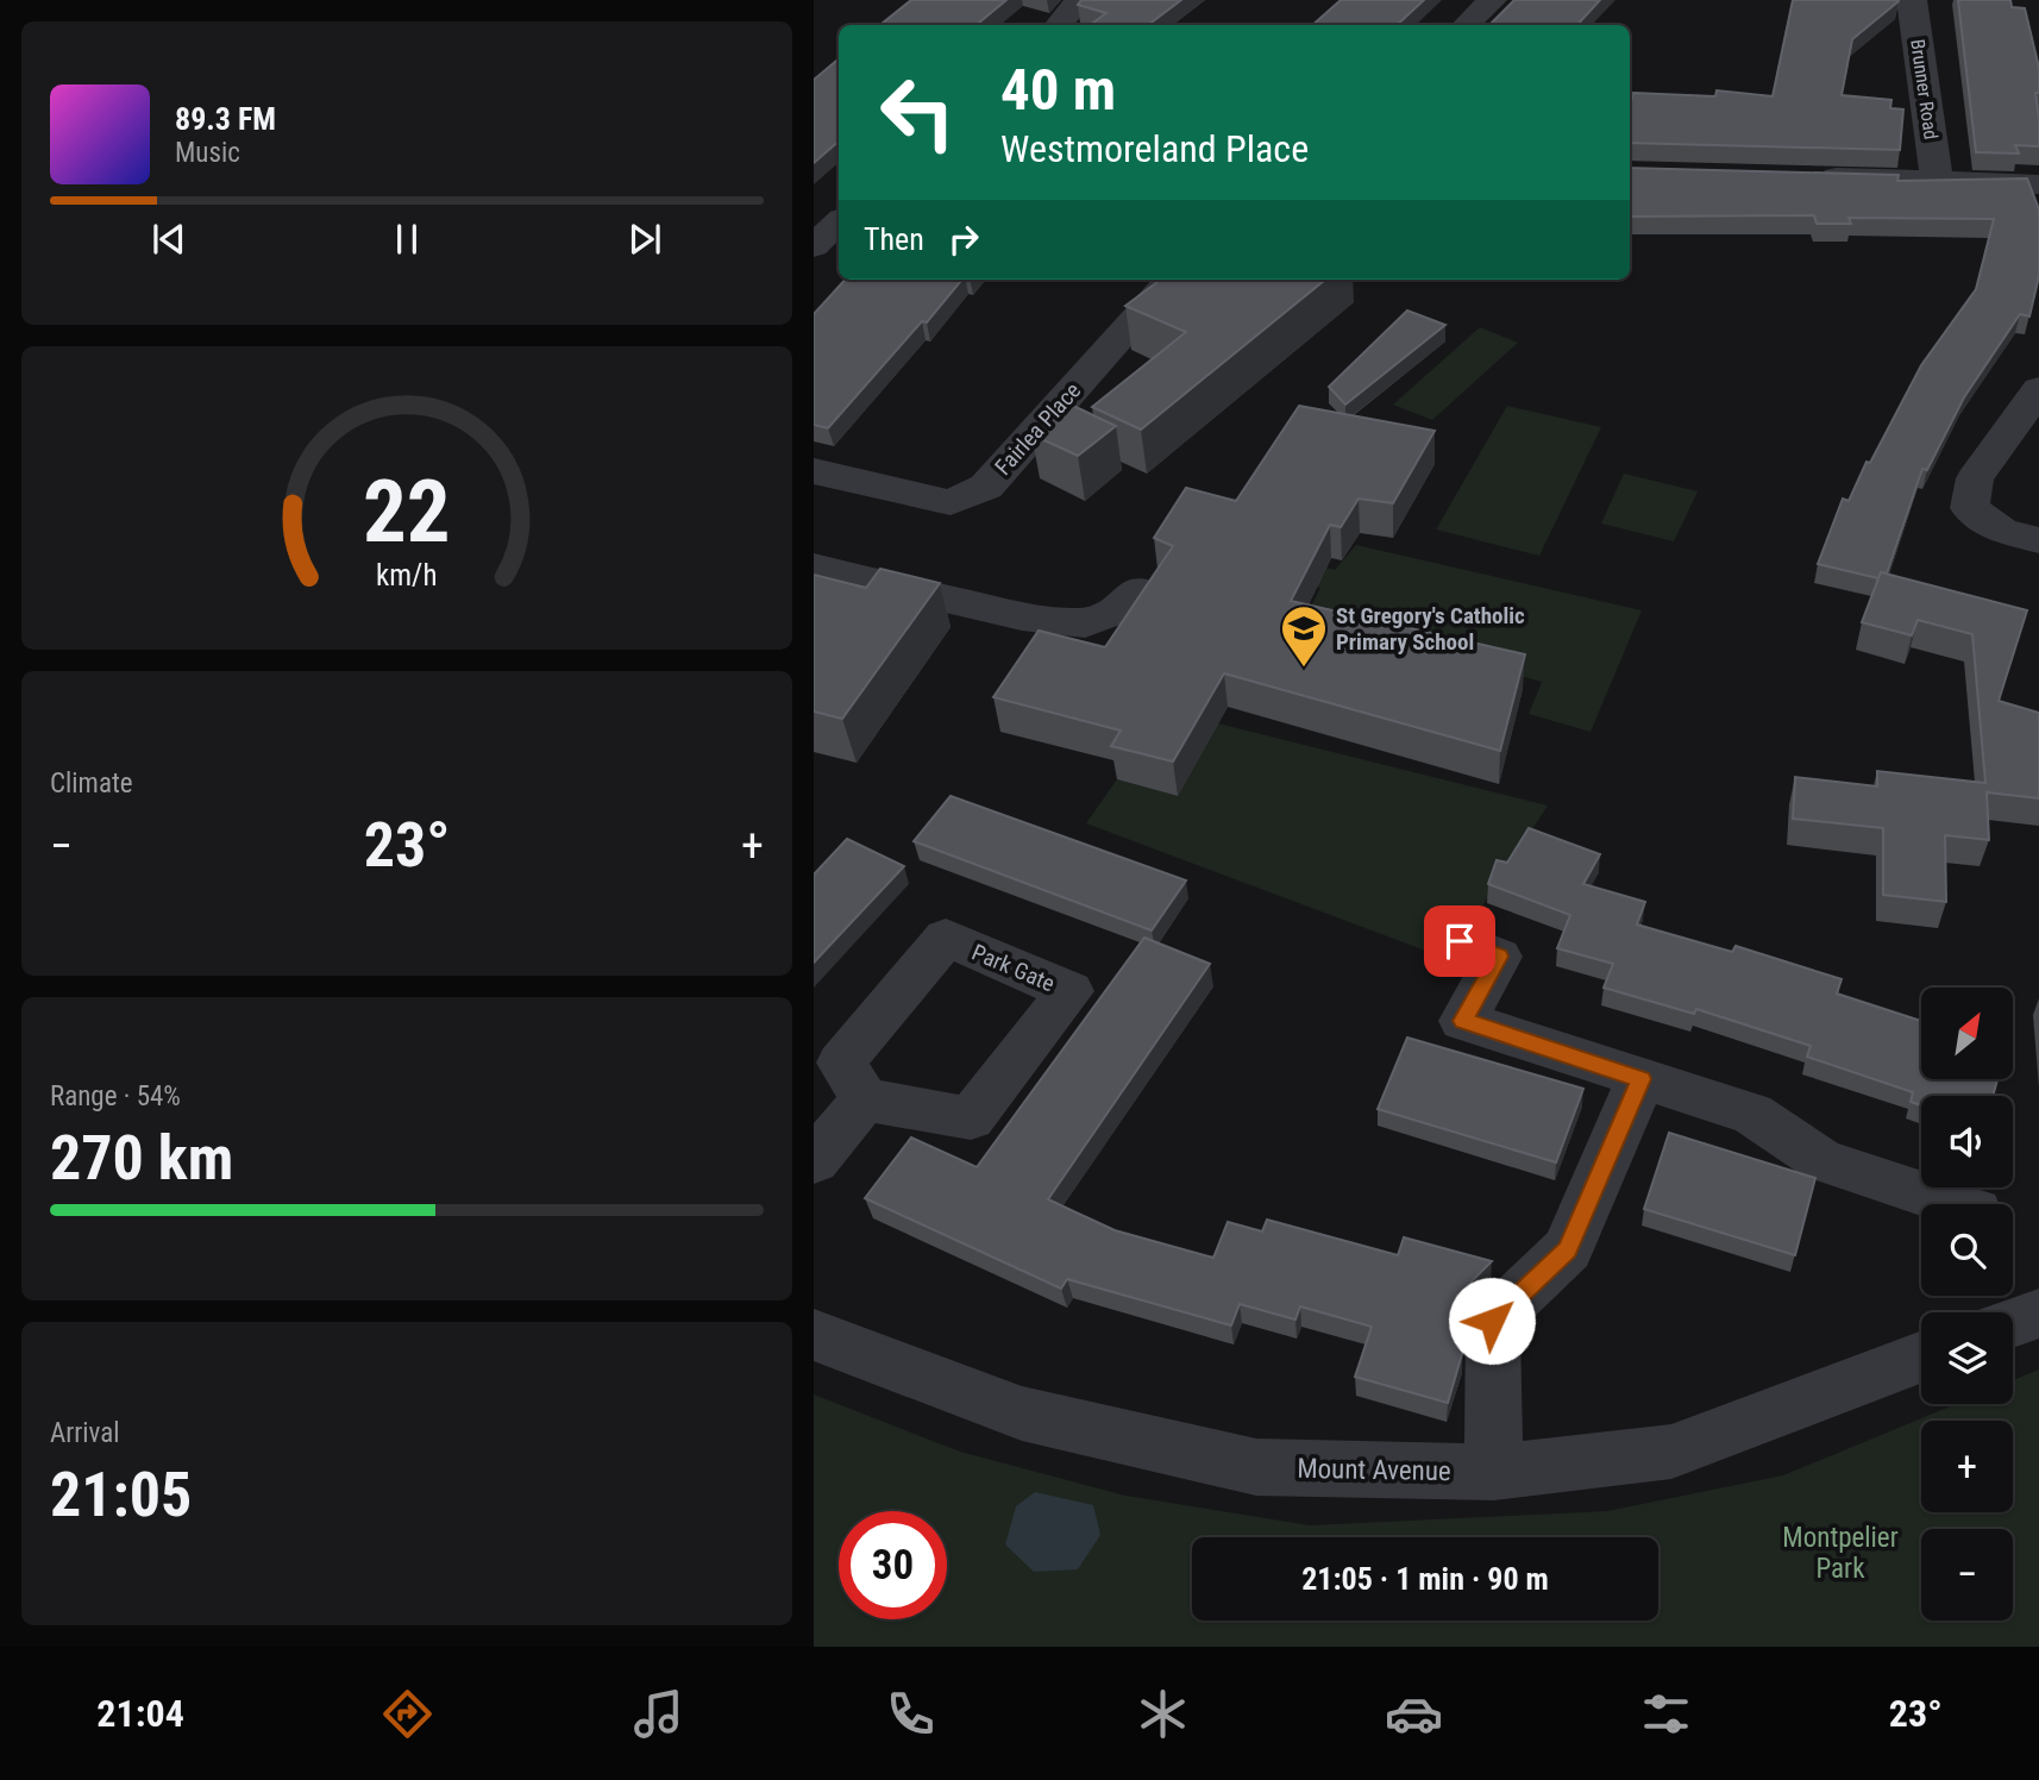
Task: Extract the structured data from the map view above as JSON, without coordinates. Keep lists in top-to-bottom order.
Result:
{
  "streets": {
    "street": ["Brunner Road", "Fairlea Place", "Mount Avenue"]
  },
  "parks": ["Montpelier Park"],
  "places": {
    "school or university": ["St Gregory's Catholic Primary School"]
  },
  "north": "top right",
  "page": {
    "turn": ["40 m", "Westmoreland Place"],
    "song": ["89.3 FM", "Music"],
    "then": "Then",
    "tile": [
      "Climate",
      ["Range · 54%", "270 km"],
      ["Arrival", "21:05"]
    ],
    "heat": ["−", "23°", "+"],
    "map_buttons": ["+", "−"],
    "limit": "30",
    "trip": "21:05 · 1 min · 90 m",
    "tabs": ["21:04", "23°"],
    "gauge": ["22", "km/h"]
  }
}
